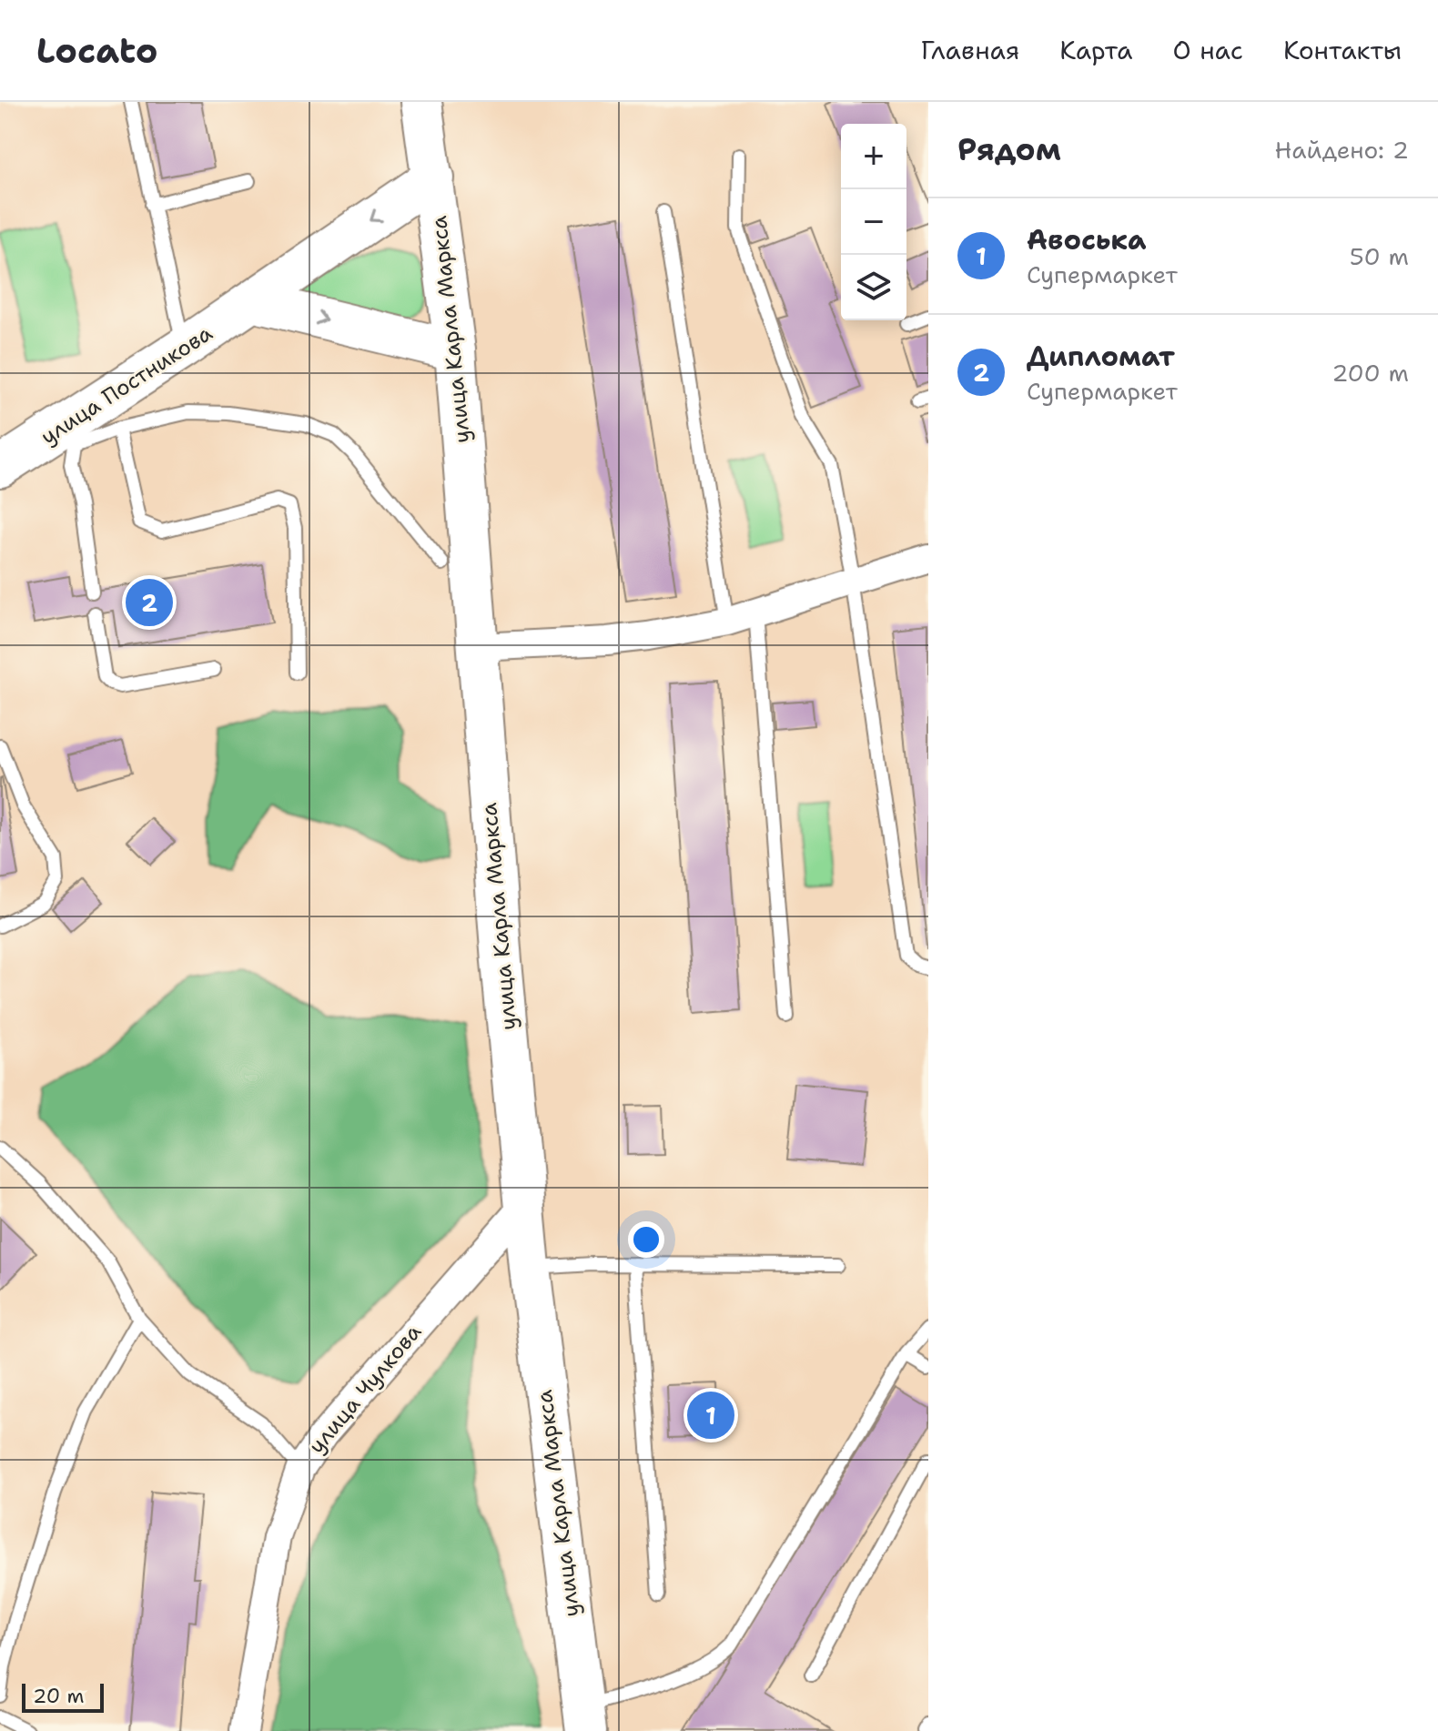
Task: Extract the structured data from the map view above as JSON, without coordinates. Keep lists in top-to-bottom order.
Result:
{
  "streets": {
    "main road": ["улица Карла Маркса", "улица Постникова"],
    "street": ["улица Чулкова"]
  },
  "crossings": [
    ["улица Карла Маркса", "улица Постникова"],
    ["улица Карла Маркса", "улица Чулкова"]
  ],
  "one_way": ["улица Постникова"],
  "scale_bar": "20 m",
  "page": {
    "header": "Locato",
    "nav": [
      "Главная",
      "Карта",
      "О нас",
      "Контакты"
    ],
    "heading": ["Рядом", "Найдено: 2"],
    "map_buttons": ["+", "−"],
    "list": [
      {
        "mark": "1",
        "name": "Авоська",
        "note": "Супермаркет",
        "value": "50 m"
      },
      {
        "mark": "2",
        "name": "Дипломат",
        "note": "Супермаркет",
        "value": "200 m"
      }
    ],
    "pins": ["2", "1"],
    "scale": "20 m"
  }
}
